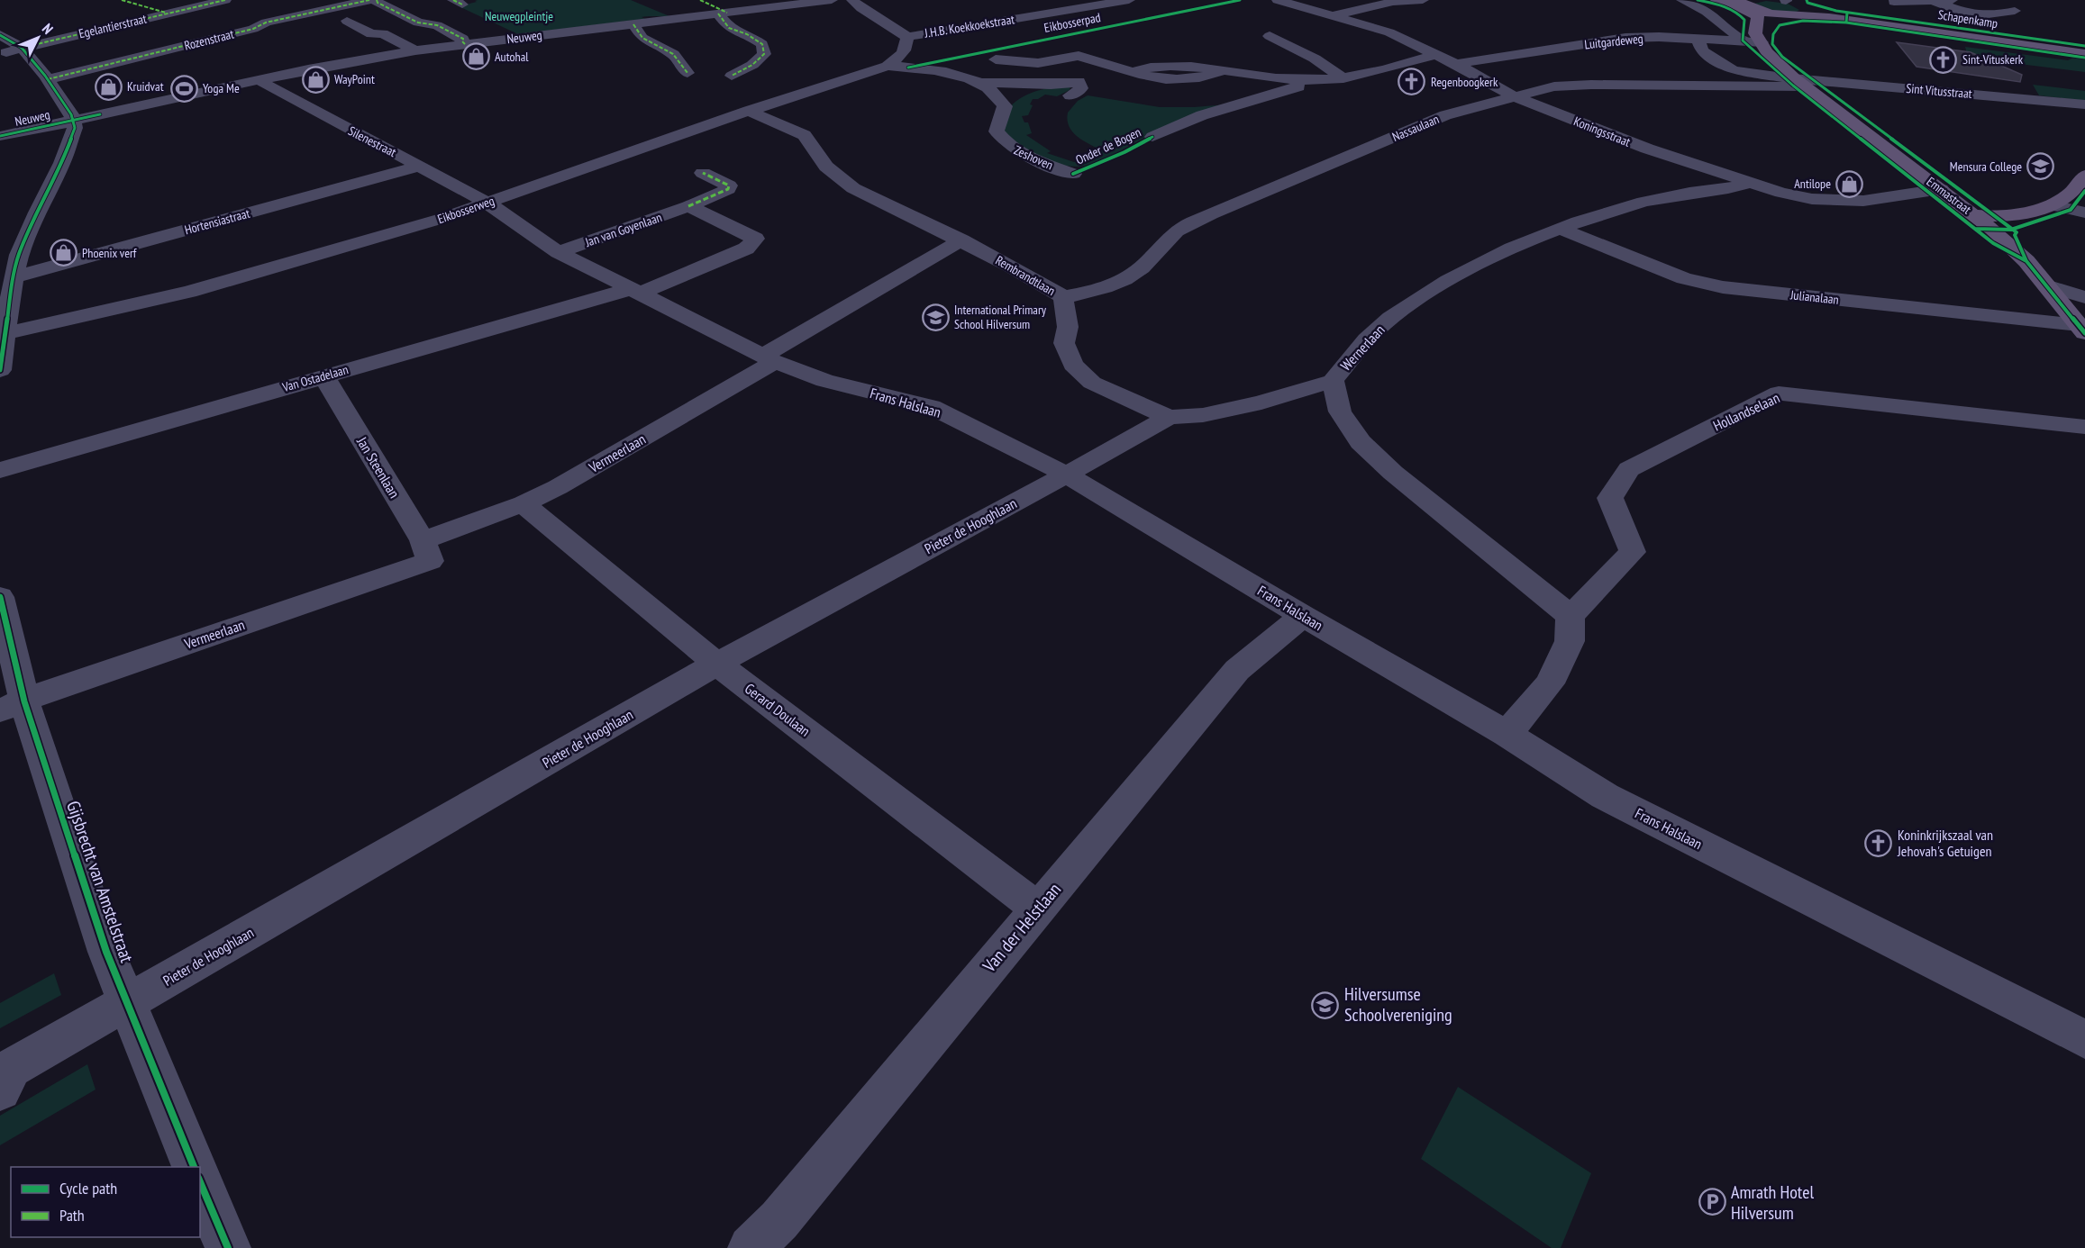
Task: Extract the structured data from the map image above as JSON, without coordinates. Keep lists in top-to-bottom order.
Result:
{
  "streets": {
    "main road": ["Schapenkamp", "Emmastraat"],
    "street": [
      "Egelantierstraat",
      "J.H.B. Koekkoekstraat",
      "Neuweg",
      "Rozenstraat",
      "Luitgardeweg",
      "Sint Vitusstraat",
      "Nassaulaan",
      "Koningsstraat",
      "Silenestraat",
      "Onder de Bogen",
      "Zeshoven",
      "Eikbosserweg",
      "Hortensiastraat",
      "Jan van Goyenlaan",
      "Rembrandtlaan",
      "Julianalaan",
      "Wernerlaan",
      "Van Ostadelaan",
      "Frans Halslaan",
      "Hollandselaan",
      "Vermeerlaan",
      "Jan Steenlaan",
      "Pieter de Hooghlaan",
      "Gerard Doulaan",
      "Gijsbrecht van Amstelstraat",
      "Van der Helstlaan"
    ],
    "cycle path": ["Eikbosserpad"]
  },
  "crossings": [
    ["J.H.B. Koekkoekstraat", "Eikbosserweg"],
    ["Neuweg", "Silenestraat"],
    ["Luitgardeweg", "Koningsstraat"],
    ["Luitgardeweg", "Emmastraat"],
    ["Sint Vitusstraat", "Nassaulaan"],
    ["Sint Vitusstraat", "Emmastraat"],
    ["Nassaulaan", "Koningsstraat"],
    ["Nassaulaan", "Emmastraat"],
    ["Nassaulaan", "Rembrandtlaan"],
    ["Koningsstraat", "Emmastraat"],
    ["Koningsstraat", "Wernerlaan"],
    ["Silenestraat", "Eikbosserweg"],
    ["Silenestraat", "Hortensiastraat"],
    ["Silenestraat", "Frans Halslaan"],
    ["Emmastraat", "Julianalaan"],
    ["Eikbosserweg", "Rembrandtlaan"],
    ["Eikbosserweg", "Frans Halslaan"],
    ["Jan van Goyenlaan", "Van Ostadelaan"],
    ["Jan van Goyenlaan", "Frans Halslaan"],
    ["Rembrandtlaan", "Wernerlaan"],
    ["Rembrandtlaan", "Vermeerlaan"],
    ["Rembrandtlaan", "Pieter de Hooghlaan"],
    ["Julianalaan", "Wernerlaan"],
    ["Wernerlaan", "Hollandselaan"],
    ["Van Ostadelaan", "Frans Halslaan"],
    ["Van Ostadelaan", "Jan Steenlaan"],
    ["Frans Halslaan", "Vermeerlaan"],
    ["Frans Halslaan", "Pieter de Hooghlaan"],
    ["Frans Halslaan", "Van der Helstlaan"],
    ["Vermeerlaan", "Jan Steenlaan"],
    ["Vermeerlaan", "Gerard Doulaan"],
    ["Vermeerlaan", "Gijsbrecht van Amstelstraat"],
    ["Pieter de Hooghlaan", "Gerard Doulaan"],
    ["Pieter de Hooghlaan", "Gijsbrecht van Amstelstraat"],
    ["Gerard Doulaan", "Van der Helstlaan"]
  ],
  "parks": ["Neuwegpleintje"],
  "places": {
    "shop": [
      "Autohal",
      "WayPoint",
      "Kruidvat",
      "Antilope",
      "Phoenix verf"
    ],
    "church": ["Sint-Vituskerk", "Regenboogkerk", "Koninkrijkszaal van Jehovah's Getuigen"],
    "sports": ["Yoga Me"],
    "school or university": ["Mensura College", "International Primary School Hilversum", "Hilversumse Schoolvereniging"],
    "parking": ["Amrath Hotel Hilversum"]
  },
  "legend": ["Cycle path", "Path"],
  "north": "top right"
}
